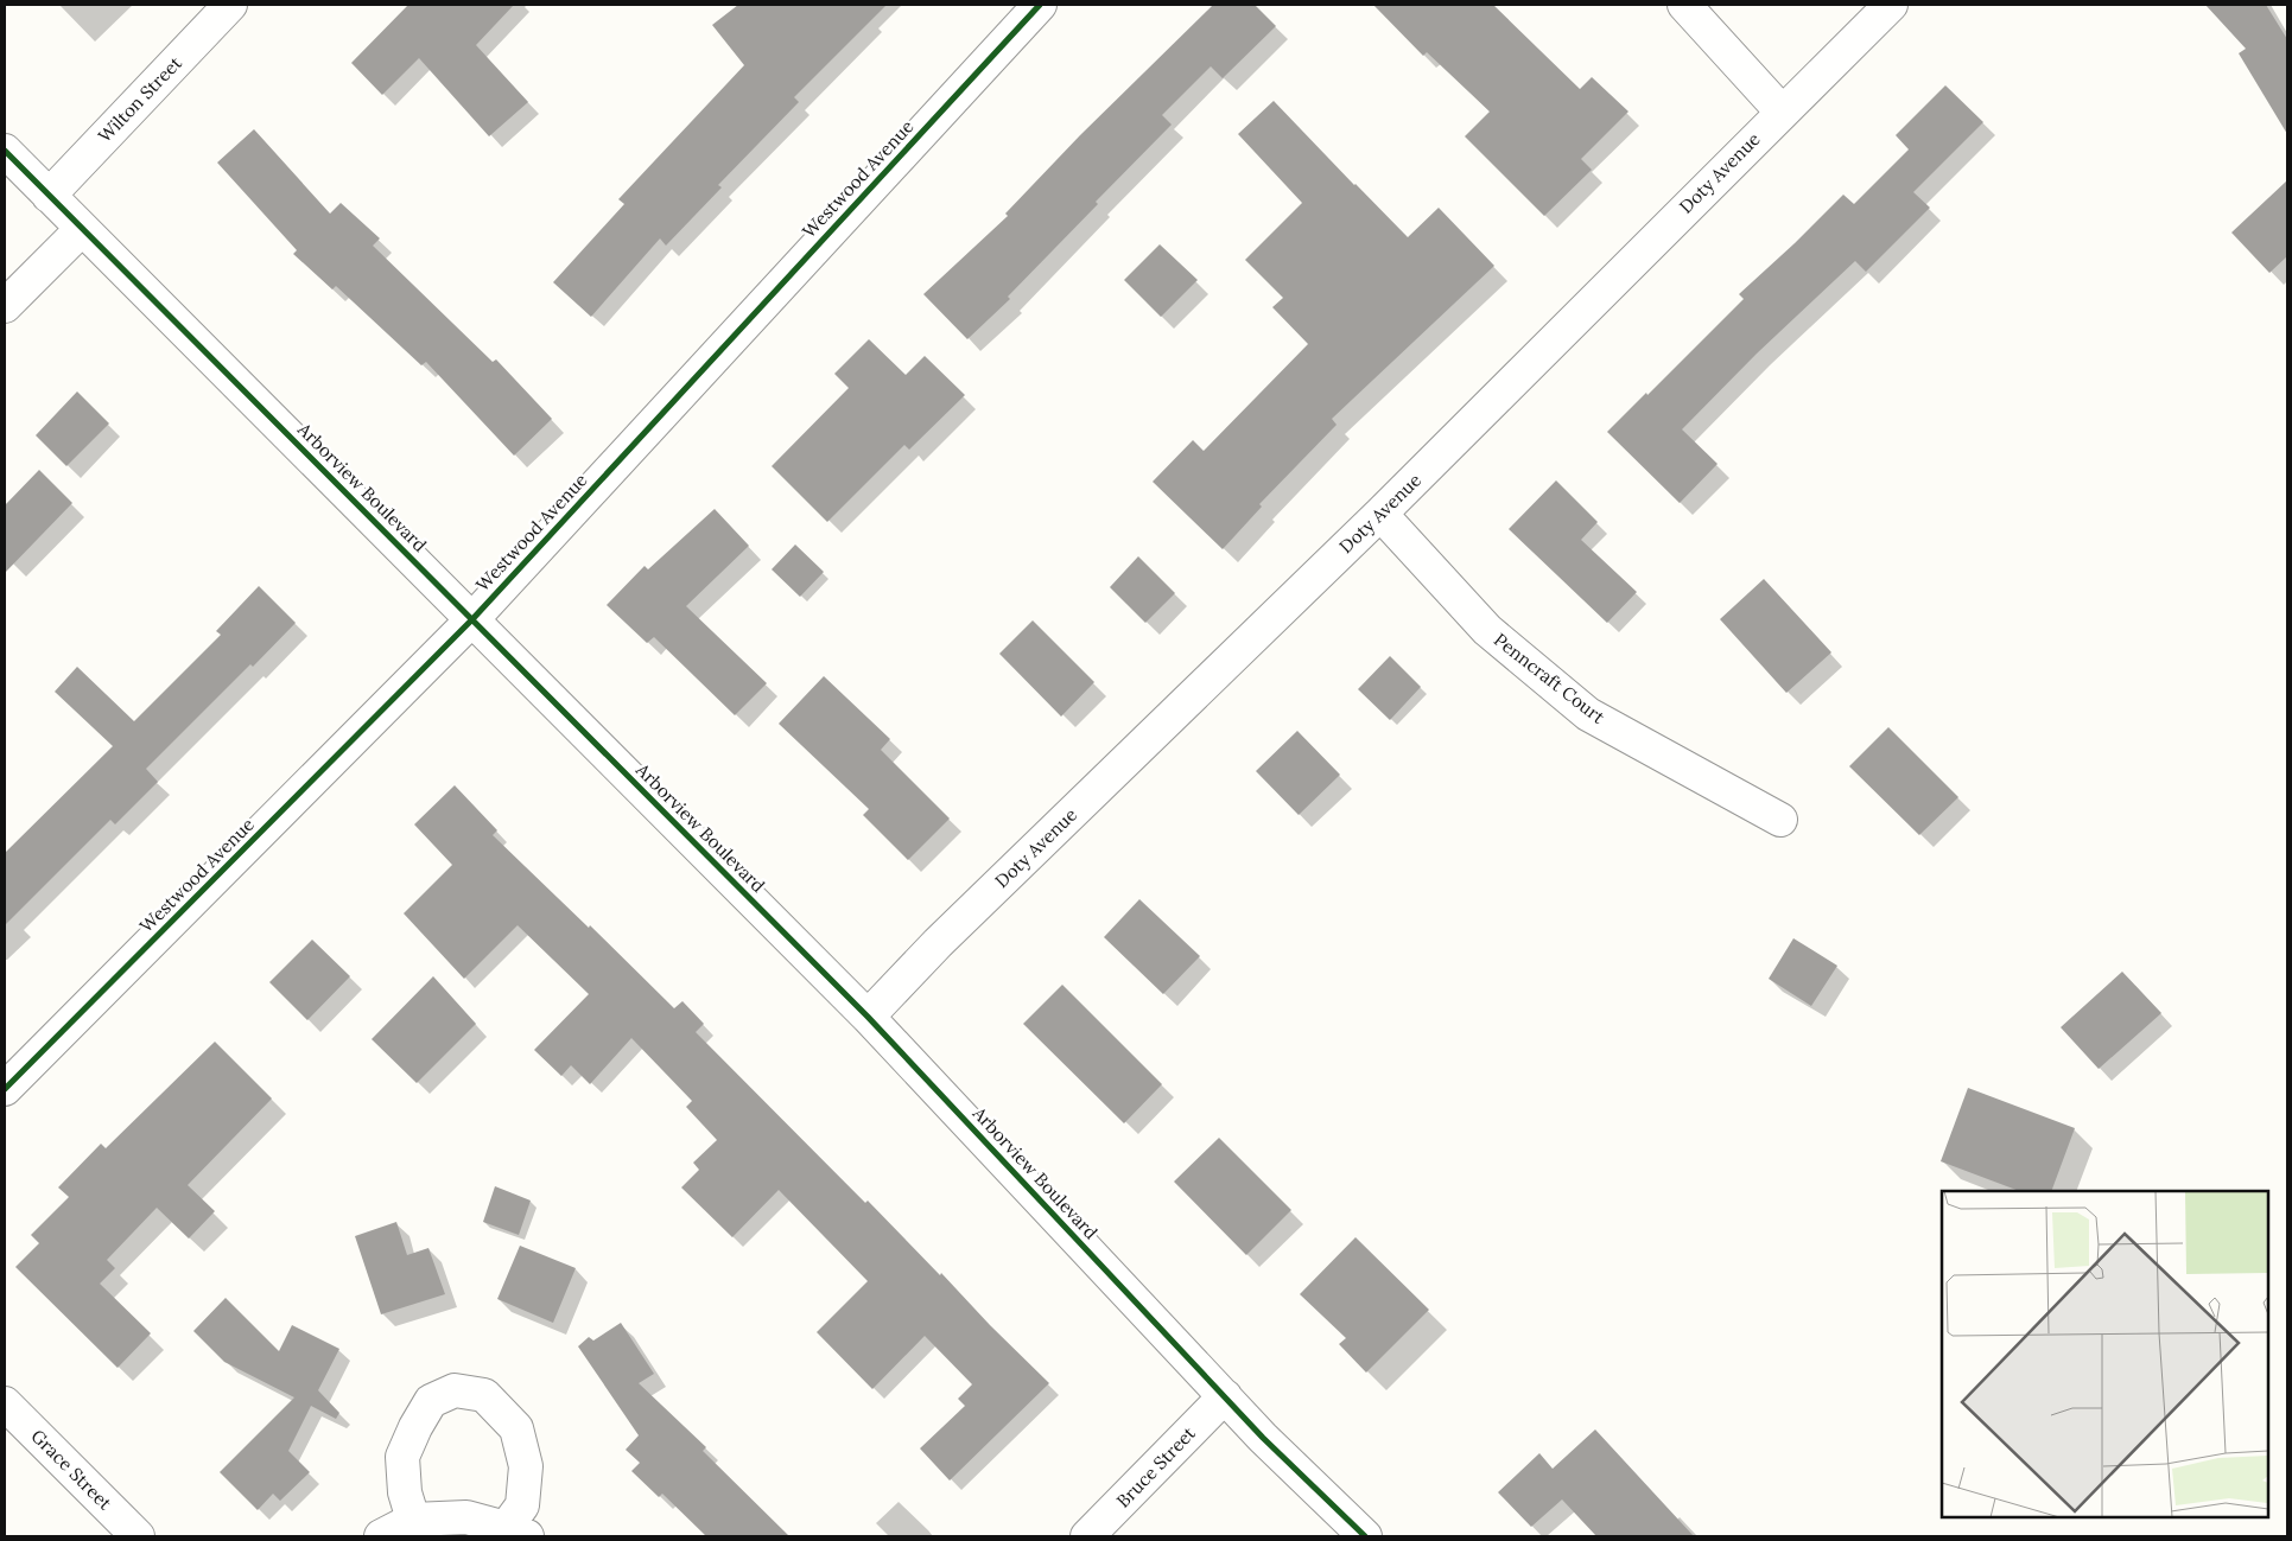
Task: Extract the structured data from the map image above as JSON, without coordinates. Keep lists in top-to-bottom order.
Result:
{
  "streets": {
    "street": [
      "Wilton Street",
      "Doty Avenue",
      "Westwood Avenue",
      "Arborview Boulevard",
      "Penncraft Court",
      "Bruce Street",
      "Grace Street"
    ]
  },
  "crossings": [
    ["Wilton Street", "Arborview Boulevard"],
    ["Doty Avenue", "Arborview Boulevard"],
    ["Doty Avenue", "Penncraft Court"],
    ["Westwood Avenue", "Arborview Boulevard"],
    ["Arborview Boulevard", "Bruce Street"]
  ]
}
